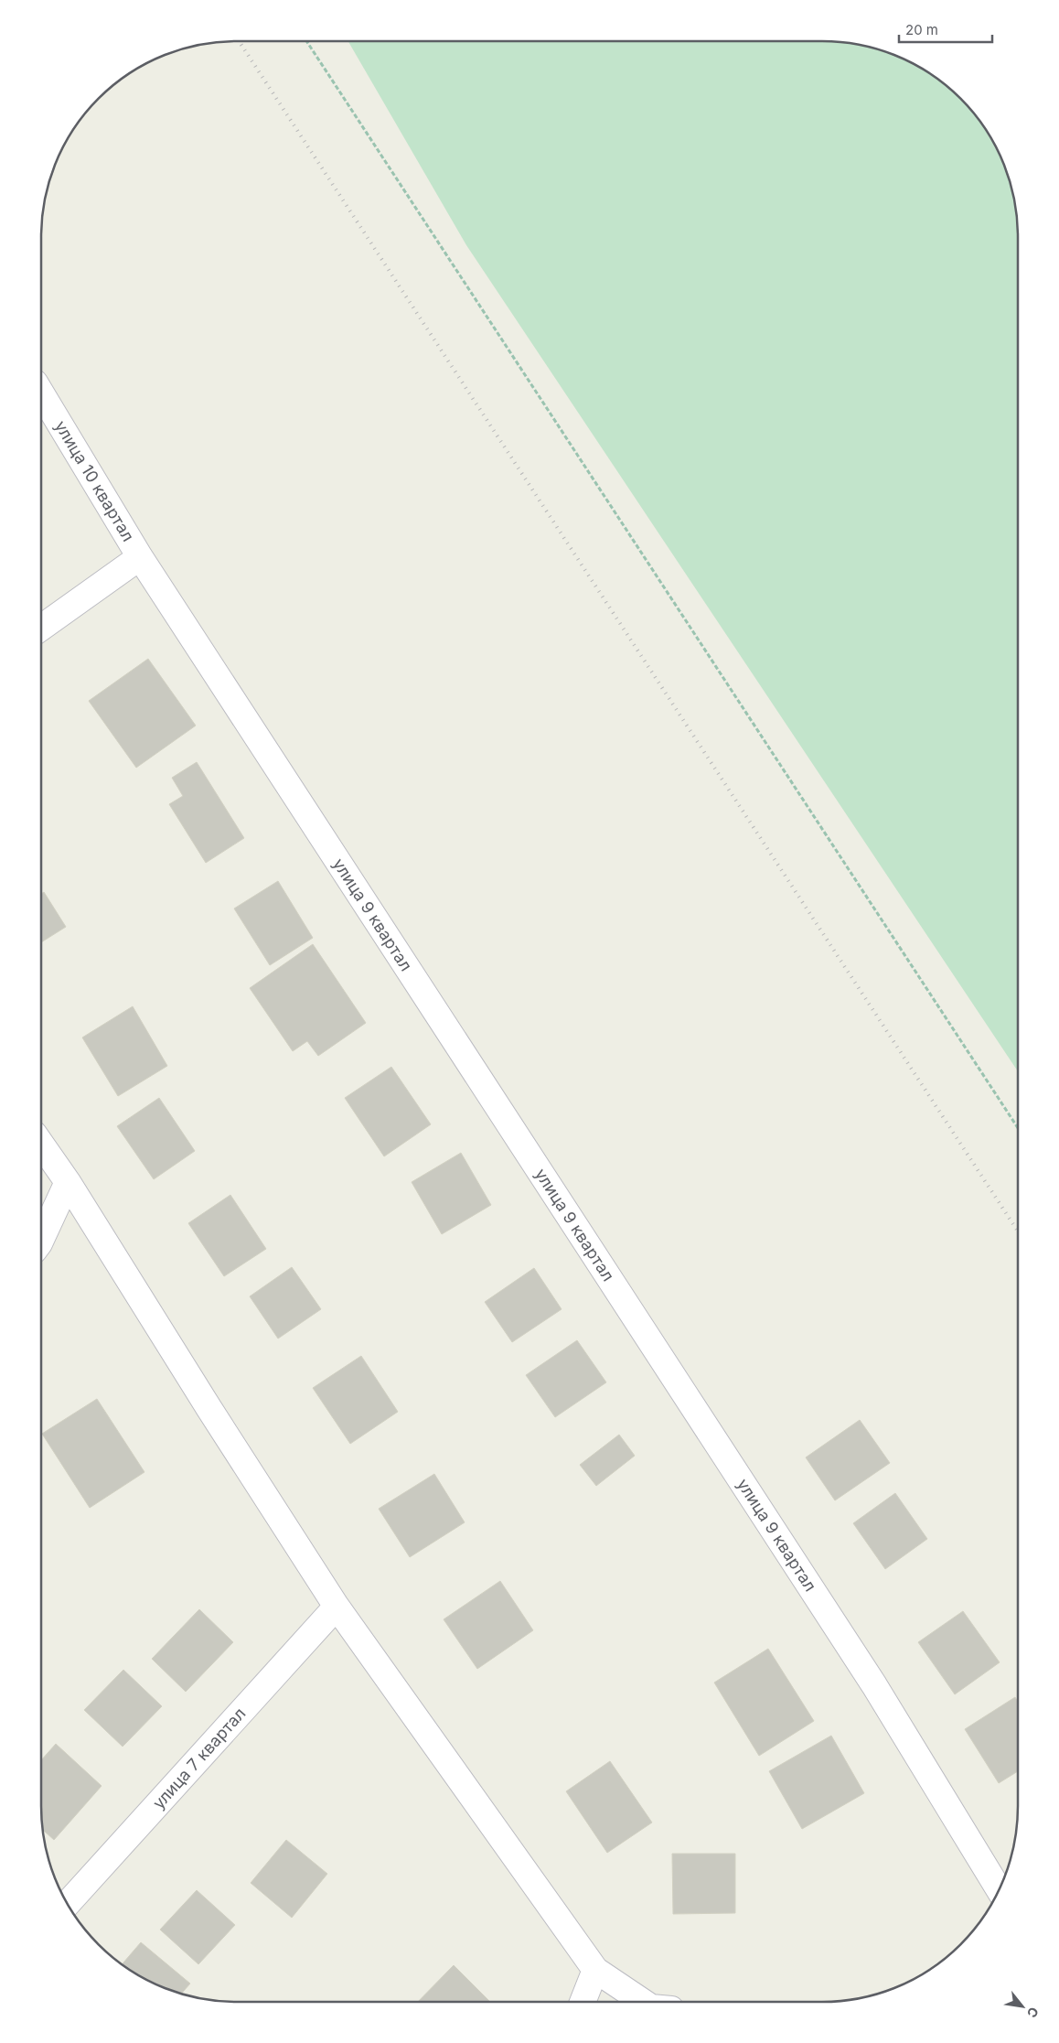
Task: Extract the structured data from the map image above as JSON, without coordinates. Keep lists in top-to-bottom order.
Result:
{
  "streets": {
    "street": ["улица 10 квартал", "улица 9 квартал", "улица 7 квартал"]
  },
  "crossings": [
    ["улица 10 квартал", "улица 9 квартал"]
  ],
  "scale_bar": "20 m",
  "north": "bottom right"
}
